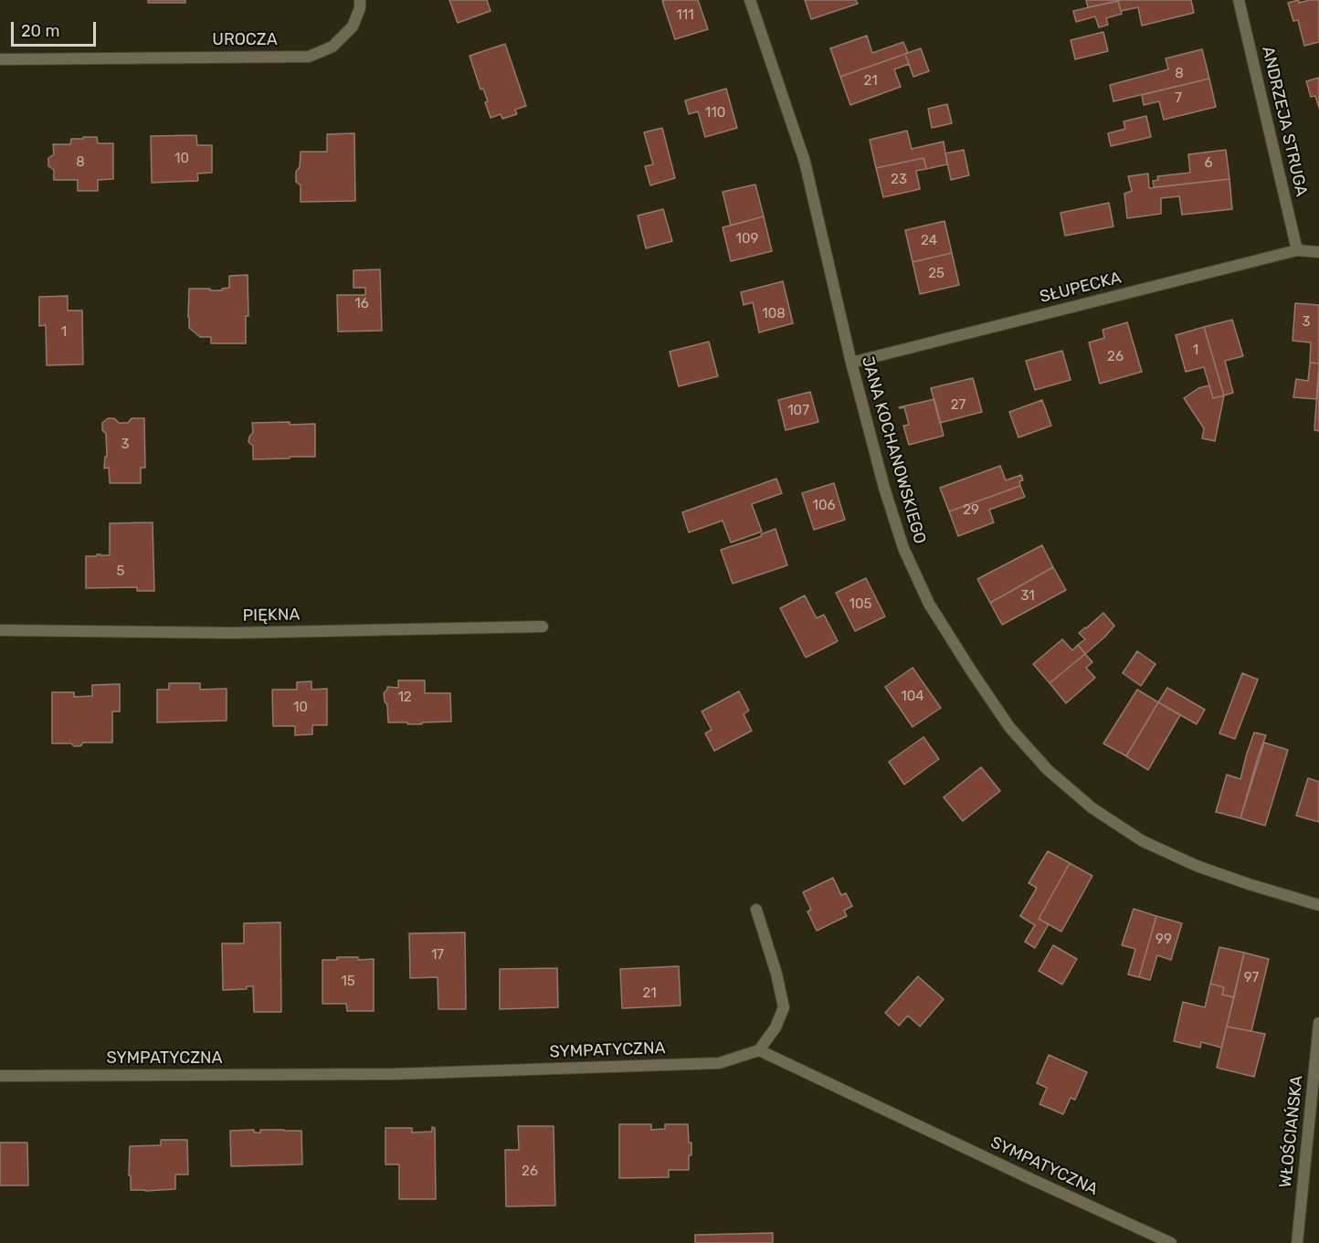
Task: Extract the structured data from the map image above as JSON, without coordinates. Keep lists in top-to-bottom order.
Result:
{
  "streets": {
    "street": [
      "UROCZA",
      "ANDRZEJA STRUGA",
      "SŁUPECKA",
      "JANA KOCHANOWSKIEGO",
      "PIĘKNA",
      "SYMPATYCZNA",
      "WŁOŚCIAŃSKA"
    ]
  },
  "crossings": [
    ["ANDRZEJA STRUGA", "SŁUPECKA"],
    ["SŁUPECKA", "JANA KOCHANOWSKIEGO"]
  ],
  "house_numbers": [
    "111",
    "8",
    "21",
    "7",
    "110",
    "10",
    "8",
    "6",
    "23",
    "109",
    "24",
    "25",
    "16",
    "108",
    "3",
    "1",
    "1",
    "26",
    "27",
    "107",
    "3",
    "106",
    "29",
    "5",
    "31",
    "105",
    "104",
    "12",
    "10",
    "99",
    "17",
    "97",
    "15",
    "21",
    "26"
  ],
  "scale_bar": "20 m"
}
